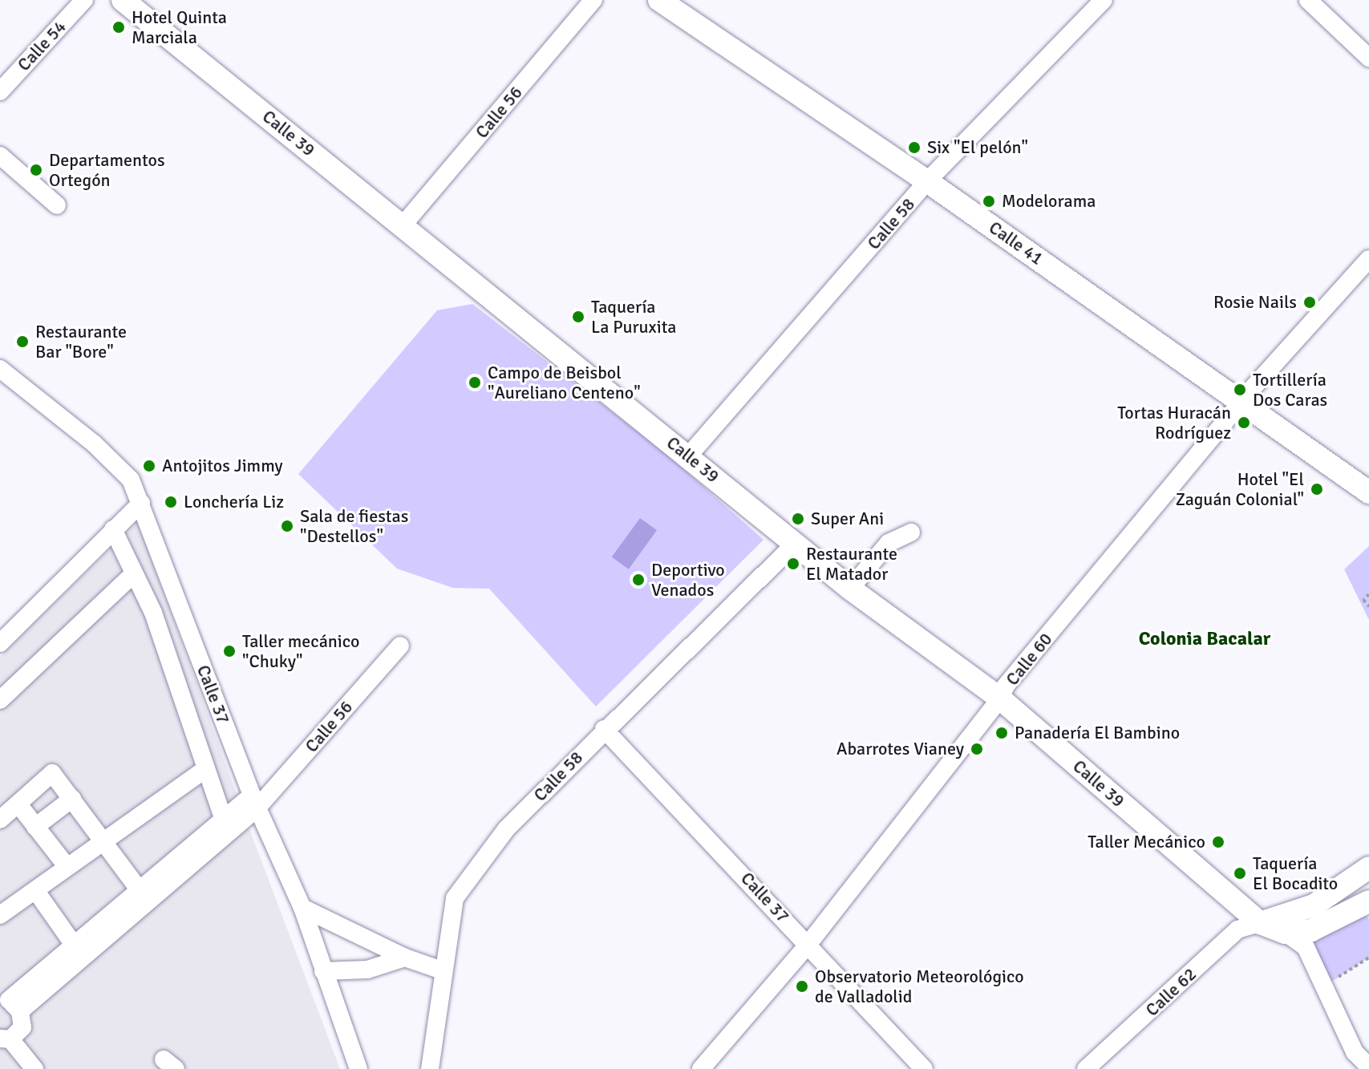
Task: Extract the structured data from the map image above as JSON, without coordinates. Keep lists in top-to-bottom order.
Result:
{
  "streets": {
    "main road": ["Calle 39", "Calle 41"],
    "street": [
      "Calle 54",
      "Calle 56",
      "Calle 58",
      "Calle 60",
      "Calle 37",
      "Calle 62"
    ]
  },
  "crossings": [
    ["Calle 56", "Calle 39"],
    ["Calle 56", "Calle 37"],
    ["Calle 39", "Calle 58"],
    ["Calle 39", "Calle 60"],
    ["Calle 39", "Calle 62"],
    ["Calle 58", "Calle 41"],
    ["Calle 58", "Calle 37"],
    ["Calle 41", "Calle 60"],
    ["Calle 60", "Calle 37"]
  ],
  "districts": ["Colonia Bacalar"],
  "places": [
    "Hotel Quinta Marciala",
    "Six \"El pelón\"",
    "Departamentos Ortegón",
    "Modelorama",
    "Rosie Nails",
    "Taquería La Puruxita",
    "Restaurante Bar \"Bore\"",
    "Campo de Beisbol \"Aureliano Centeno\"",
    "Tortillería Dos Caras",
    "Tortas Huracán Rodríguez",
    "Antojitos Jimmy",
    "Hotel \"El Zaguán Colonial\"",
    "Lonchería Liz",
    "Super Ani",
    "Sala de fiestas \"Destellos\"",
    "Restaurante El Matador",
    "Deportivo Venados",
    "Taller mecánico \"Chuky\"",
    "Panadería El Bambino",
    "Abarrotes Vianey",
    "Taller Mecánico",
    "Taquería El Bocadito",
    "Observatorio Meteorológico de Valladolid"
  ]
}
